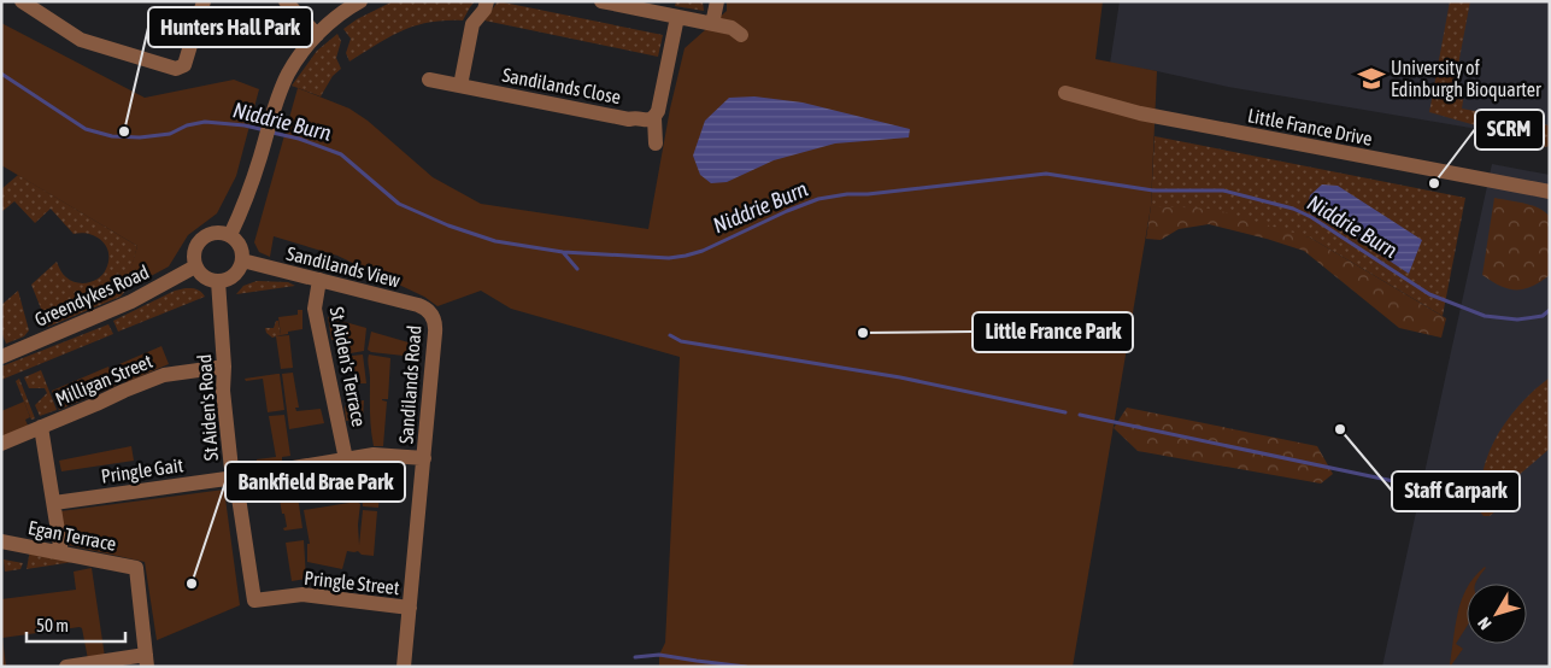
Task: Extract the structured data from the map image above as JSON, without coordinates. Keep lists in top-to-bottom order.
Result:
{
  "streets": {
    "street": [
      "Sandilands Close",
      "Little France Drive",
      "Sandilands View",
      "Greendykes Road",
      "St Aiden's Terrace",
      "Milligan Street",
      "Sandilands Road",
      "St Aiden's Road",
      "Pringle Gait",
      "Egan Terrace",
      "Pringle Street"
    ]
  },
  "crossings": [
    ["Sandilands View", "Greendykes Road"],
    ["Sandilands View", "St Aiden's Terrace"],
    ["Sandilands View", "Sandilands Road"],
    ["Sandilands View", "St Aiden's Road"],
    ["Greendykes Road", "St Aiden's Road"],
    ["St Aiden's Terrace", "Pringle Gait"],
    ["Milligan Street", "St Aiden's Road"],
    ["Sandilands Road", "Pringle Gait"],
    ["Sandilands Road", "Pringle Street"],
    ["St Aiden's Road", "Pringle Gait"],
    ["St Aiden's Road", "Pringle Street"]
  ],
  "water": ["Niddrie Burn"],
  "places": {
    "school or university": ["University of Edinburgh Bioquarter"],
    "other": [
      "Hunters Hall Park",
      "SCRM",
      "Little France Park",
      "Staff Carpark",
      "Bankfield Brae Park"
    ]
  },
  "scale_bar": "50 m",
  "north": "bottom left"
}
